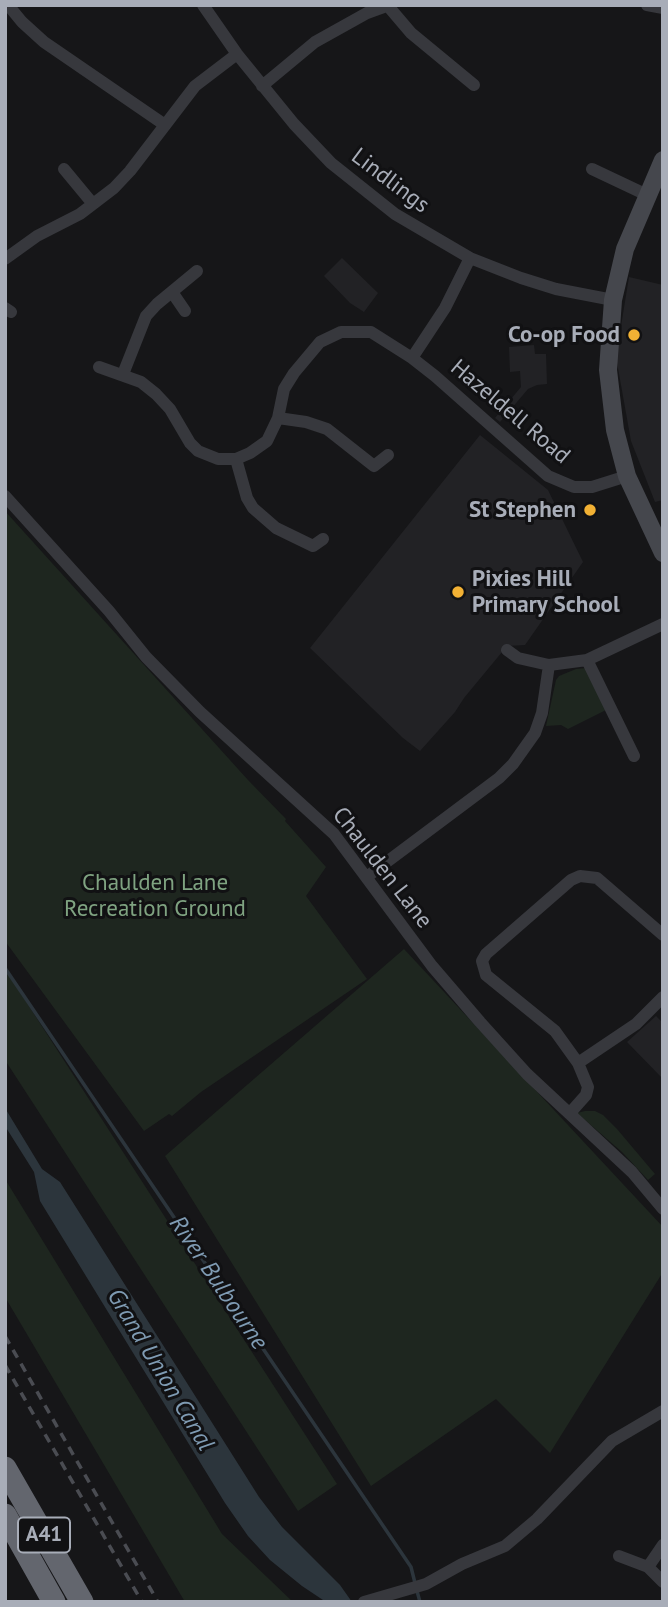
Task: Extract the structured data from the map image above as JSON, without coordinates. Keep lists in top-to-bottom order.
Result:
{
  "streets": {
    "highway": ["A41"],
    "street": ["Lindlings", "Hazeldell Road", "Chaulden Lane"]
  },
  "water": ["River Bulbourne", "Grand Union Canal"],
  "parks": ["Chaulden Lane Recreation Ground"],
  "places": ["Co-op Food", "St Stephen", "Pixies Hill Primary School"]
}
